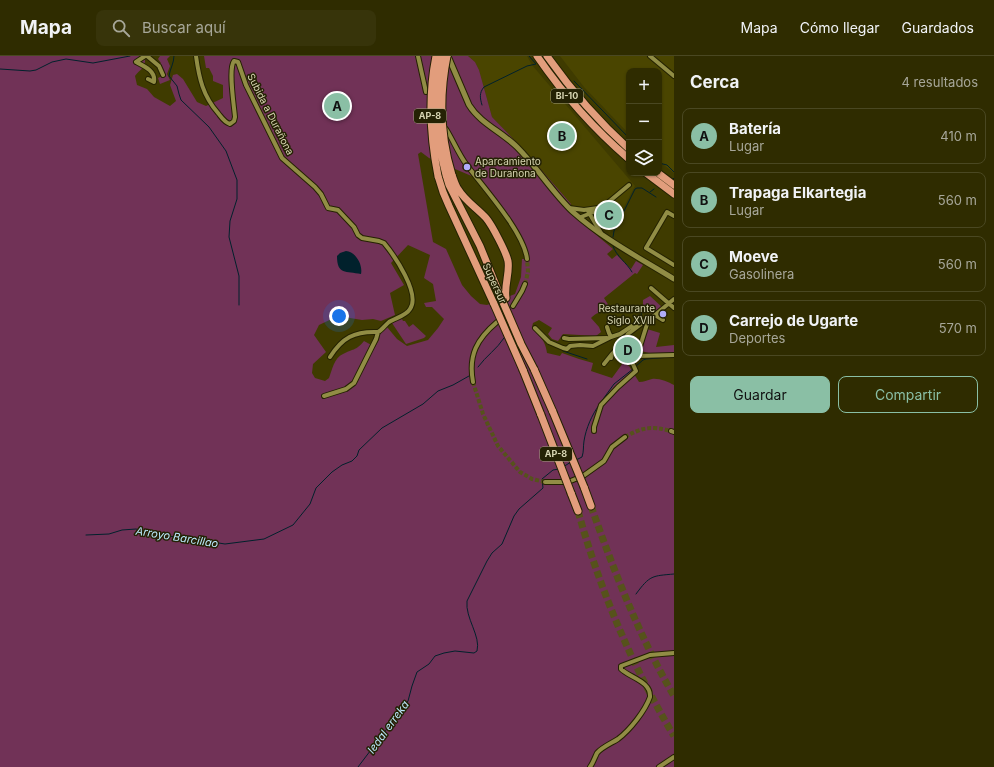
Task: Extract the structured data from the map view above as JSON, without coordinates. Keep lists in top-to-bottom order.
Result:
{
  "streets": {
    "highway": ["BI-10", "AP-8", "Supersur"],
    "street": ["Subida a Durañona"]
  },
  "crossings": [
    ["AP-8", "Supersur"]
  ],
  "water": ["Arroyo Barcillao", "Iedal erreka"],
  "places": ["Aparcamiento de Durañona", "Restaurante Siglo XVIII"],
  "page": {
    "header": "Mapa",
    "search": "Buscar aquí",
    "nav": ["Mapa", "Cómo llegar", "Guardados"],
    "heading": ["Cerca", "4 resultados"],
    "map_buttons": ["+", "−"],
    "pins": [
      "A",
      "B",
      "C",
      "D"
    ],
    "list": [
      {
        "mark": "A",
        "name": "Batería",
        "note": "Lugar",
        "value": "410 m"
      },
      {
        "mark": "B",
        "name": "Trapaga Elkartegia",
        "note": "Lugar",
        "value": "560 m"
      },
      {
        "mark": "C",
        "name": "Moeve",
        "note": "Gasolinera",
        "value": "560 m"
      },
      {
        "mark": "D",
        "name": "Carrejo de Ugarte",
        "note": "Deportes",
        "value": "570 m"
      }
    ],
    "buttons": ["Guardar", "Compartir"]
  }
}
